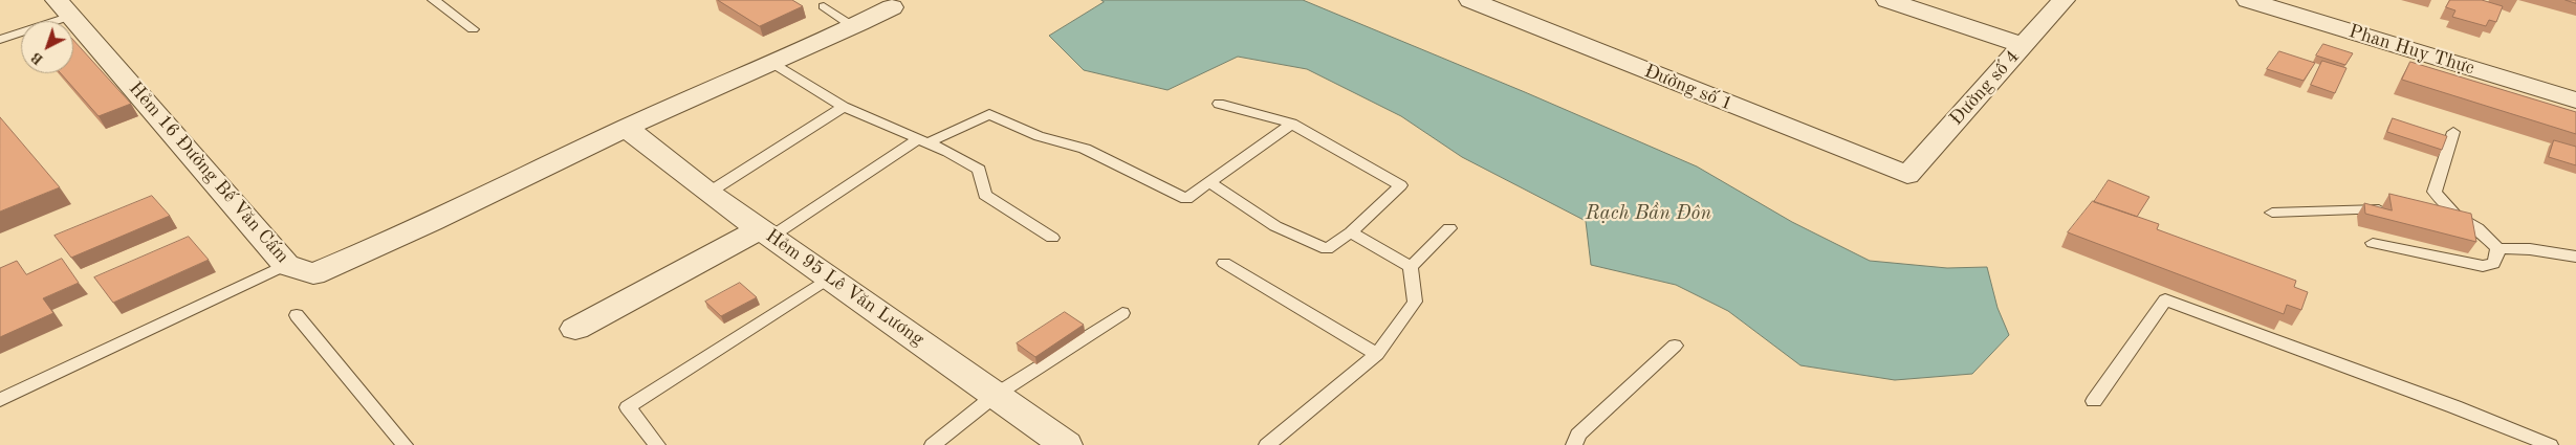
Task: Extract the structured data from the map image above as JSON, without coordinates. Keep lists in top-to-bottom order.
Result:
{
  "streets": {
    "street": [
      "Phan Huy Thực",
      "Đường số 1",
      "Đường số 4",
      "Hẻm 16 Đường Bế Văn Cấm",
      "Hẻm 95 Lê Văn Lương"
    ]
  },
  "crossings": [
    ["Đường số 1", "Đường số 4"],
    ["Hẻm 16 Đường Bế Văn Cấm", "Hẻm 95 Lê Văn Lương"]
  ],
  "water": ["Rạch Bần Đôn"],
  "north": "bottom left"
}
